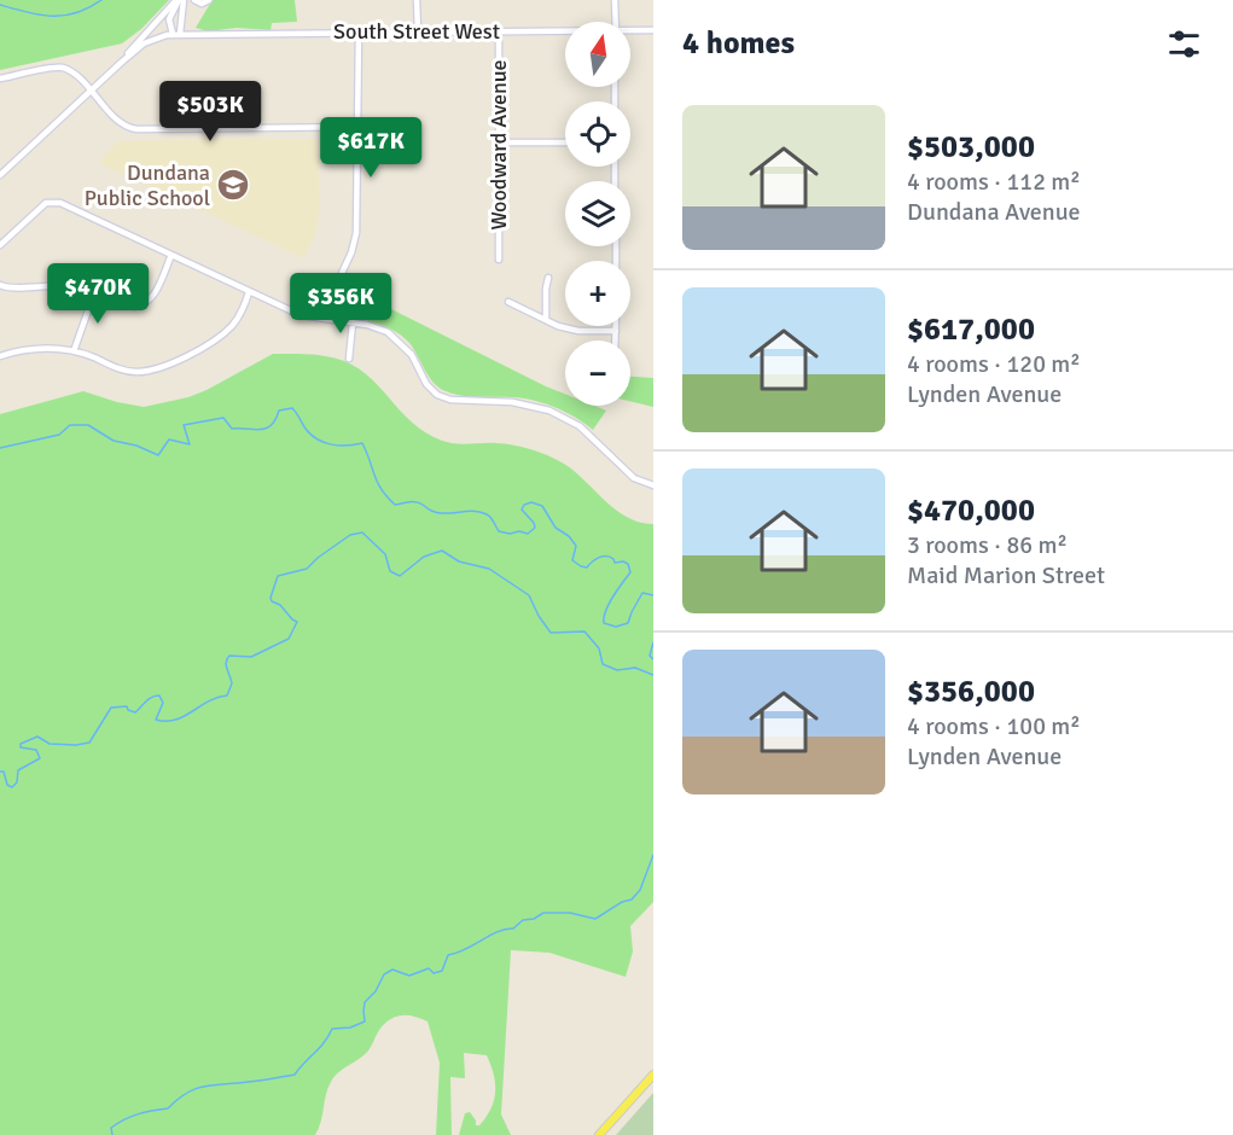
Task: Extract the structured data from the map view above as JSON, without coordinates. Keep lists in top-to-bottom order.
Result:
{
  "streets": {
    "street": ["South Street West", "Woodward Avenue"]
  },
  "crossings": [
    ["South Street West", "Woodward Avenue"]
  ],
  "places": {
    "school or university": ["Dundana Public School"]
  },
  "north": "top",
  "page": {
    "heading": "4 homes",
    "map_buttons": ["+", "−"],
    "price": [
      "$503K",
      "$617K",
      "$470K",
      "$356K"
    ],
    "list": [
      {
        "name": "$503,000",
        "note": "4 rooms · 112 m² · Dundana Avenue"
      },
      {
        "name": "$617,000",
        "note": "4 rooms · 120 m² · Lynden Avenue"
      },
      {
        "name": "$470,000",
        "note": "3 rooms · 86 m² · Maid Marion Street"
      },
      {
        "name": "$356,000",
        "note": "4 rooms · 100 m² · Lynden Avenue"
      }
    ]
  }
}
